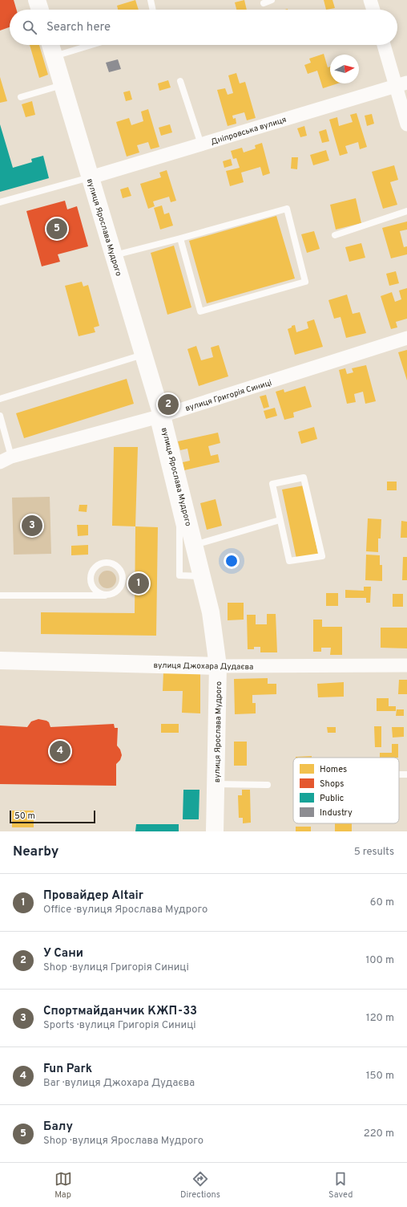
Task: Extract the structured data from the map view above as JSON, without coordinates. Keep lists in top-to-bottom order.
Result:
{
  "streets": {
    "street": [
      "Дніпровська вулиця",
      "вулиця Ярослава Мудрого",
      "вулиця Григорія Синиці",
      "вулиця Джохара Дудаєва"
    ]
  },
  "crossings": [
    ["Дніпровська вулиця", "вулиця Ярослава Мудрого"],
    ["вулиця Ярослава Мудрого", "вулиця Григорія Синиці"],
    ["вулиця Ярослава Мудрого", "вулиця Джохара Дудаєва"]
  ],
  "legend": [
    "Homes",
    "Shops",
    "Public",
    "Industry"
  ],
  "scale_bar": "50 m",
  "north": "right",
  "page": {
    "search": "Search here",
    "pins": [
      "5",
      "2",
      "3",
      "1",
      "4"
    ],
    "scale": "50 m",
    "heading": ["Nearby", "5 results"],
    "list": [
      {
        "mark": "1",
        "name": "Провайдер Altair",
        "note": "Office · вулиця Ярослава Мудрого",
        "value": "60 m"
      },
      {
        "mark": "2",
        "name": "У Сани",
        "note": "Shop · вулиця Григорія Синиці",
        "value": "100 m"
      },
      {
        "mark": "3",
        "name": "Спортмайданчик КЖП-33",
        "note": "Sports · вулиця Григорія Синиці",
        "value": "120 m"
      },
      {
        "mark": "4",
        "name": "Fun Park",
        "note": "Bar · вулиця Джохара Дудаєва",
        "value": "150 m"
      },
      {
        "mark": "5",
        "name": "Балу",
        "note": "Shop · вулиця Ярослава Мудрого",
        "value": "220 m"
      }
    ],
    "nav": ["Map", "Directions", "Saved"]
  }
}
